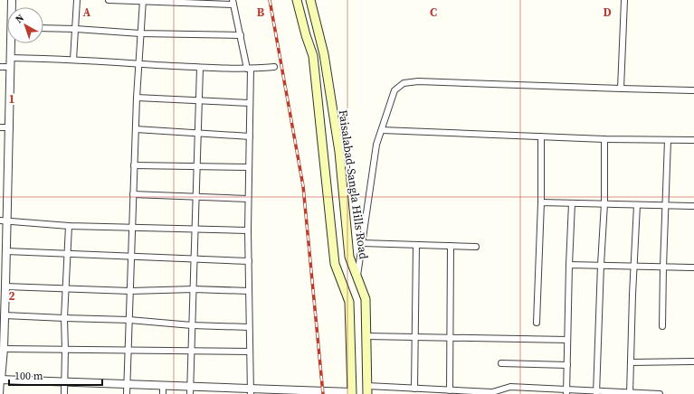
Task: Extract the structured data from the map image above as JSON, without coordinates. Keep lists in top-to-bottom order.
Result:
{
  "streets": {
    "main road": ["Faisalabad-Sangla Hills Road"]
  },
  "scale_bar": "100 m",
  "north": "top left",
  "grid": {
    "columns": [
      "A",
      "B",
      "C",
      "D"
    ],
    "rows": ["1", "2"]
  }
}
